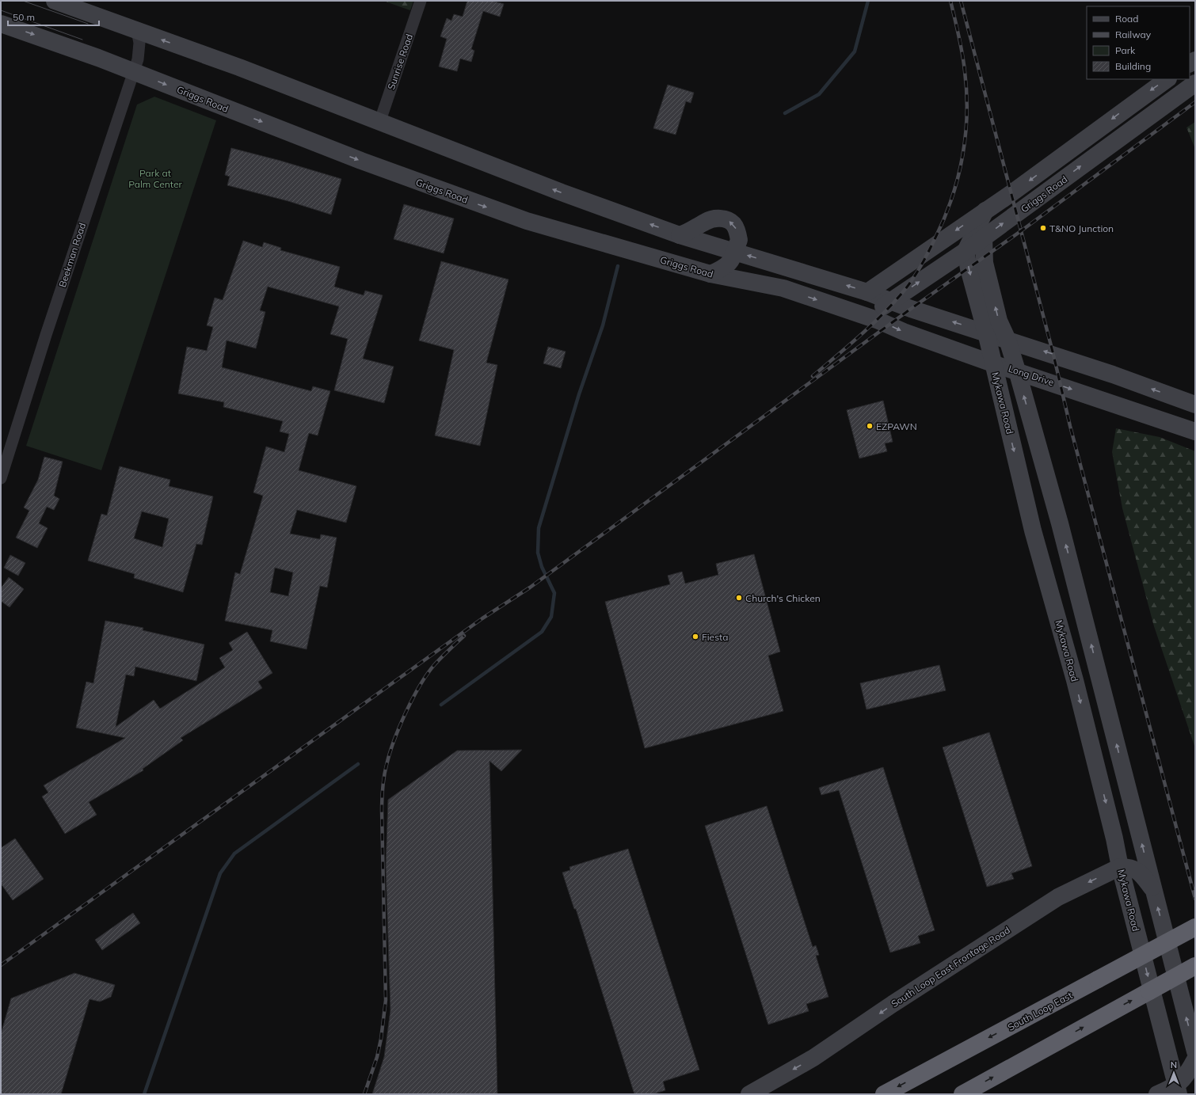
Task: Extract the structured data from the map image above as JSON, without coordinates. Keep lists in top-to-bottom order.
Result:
{
  "streets": {
    "highway": ["South Loop East"],
    "main road": [
      "Griggs Road",
      "Long Drive",
      "Mykawa Road",
      "South Loop East Frontage Road"
    ],
    "street": ["Sunrise Road", "Beekman Road"]
  },
  "crossings": [
    ["Griggs Road", "Beekman Road"],
    ["Griggs Road", "Long Drive"],
    ["Griggs Road", "Mykawa Road"],
    ["Long Drive", "Mykawa Road"],
    ["Mykawa Road", "South Loop East Frontage Road"]
  ],
  "one_way": ["South Loop East Frontage Road"],
  "parks": ["Park at Palm Center"],
  "places": [
    "T&NO Junction",
    "EZPAWN",
    "Church's Chicken",
    "Fiesta"
  ],
  "legend": [
    "Road",
    "Railway",
    "Park",
    "Building"
  ],
  "scale_bar": "50 m",
  "north": "top"
}
